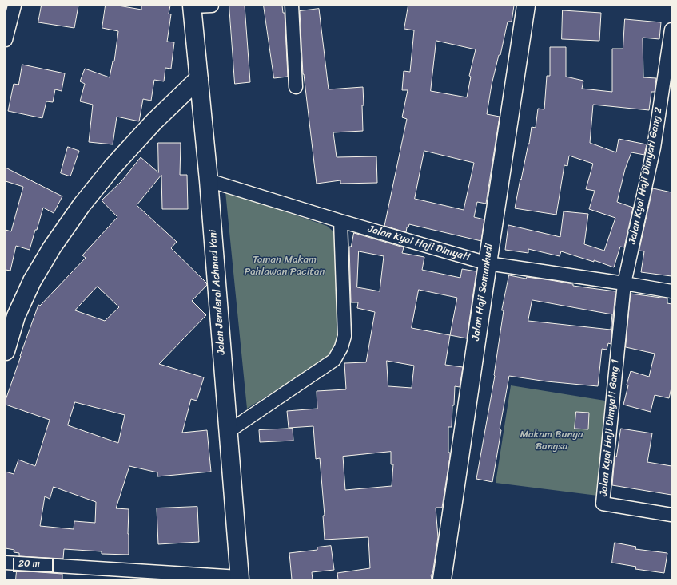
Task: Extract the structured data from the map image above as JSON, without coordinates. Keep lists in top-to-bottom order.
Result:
{
  "streets": {
    "street": [
      "Jalan Kyai Haji Dimyati Gang 2",
      "Jalan Kyai Haji Dimyati",
      "Jalan Jenderal Achmad Yani",
      "Jalan Haji Samanhudi",
      "Jalan Kyai Haji Dimyati Gang 1"
    ]
  },
  "crossings": [
    ["Jalan Kyai Haji Dimyati Gang 2", "Jalan Kyai Haji Dimyati"],
    ["Jalan Kyai Haji Dimyati Gang 2", "Jalan Kyai Haji Dimyati Gang 1"],
    ["Jalan Kyai Haji Dimyati", "Jalan Jenderal Achmad Yani"],
    ["Jalan Kyai Haji Dimyati", "Jalan Haji Samanhudi"],
    ["Jalan Kyai Haji Dimyati", "Jalan Kyai Haji Dimyati Gang 1"]
  ],
  "parks": ["Taman Makam Pahlawan Pacitan", "Makam Bunga Bangsa"],
  "scale_bar": "20 m"
}
